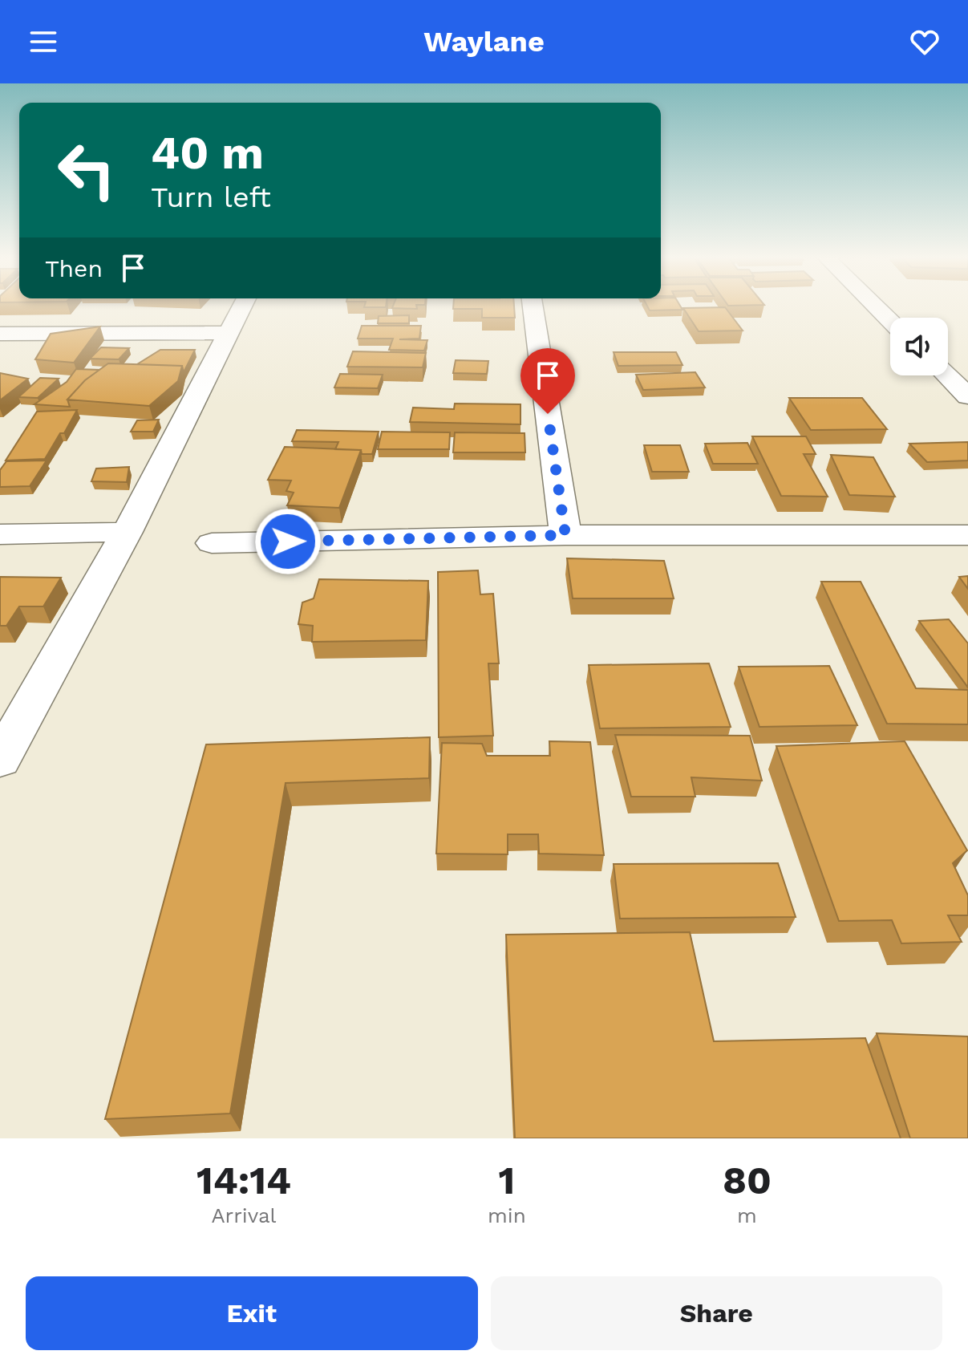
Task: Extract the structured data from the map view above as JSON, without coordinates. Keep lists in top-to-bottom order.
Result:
{
  "page": {
    "header": "Waylane",
    "turn": ["40 m", "Turn left"],
    "then": "Then",
    "eta": [
      "14:14",
      "Arrival",
      "1",
      "min",
      "80",
      "m"
    ],
    "buttons": ["Exit", "Share"]
  }
}
